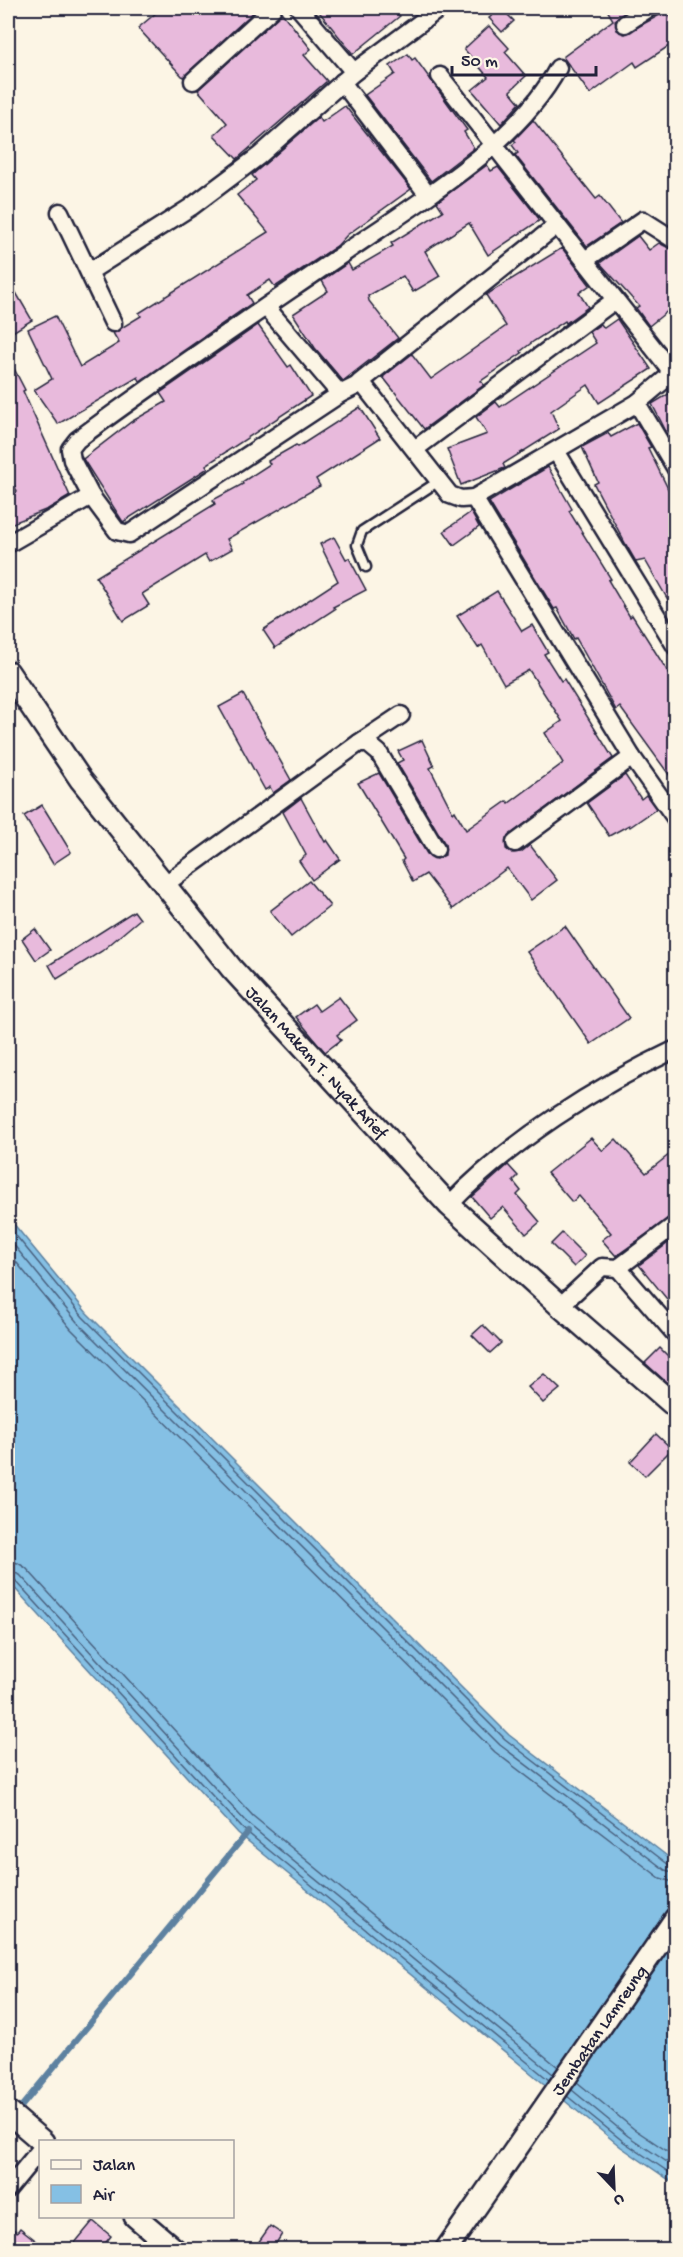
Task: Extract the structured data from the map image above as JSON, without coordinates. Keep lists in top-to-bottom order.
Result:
{
  "streets": {
    "street": ["Jalan Makam T. Nyak Arief", "Jembatan Lamreung"]
  },
  "legend": ["Jalan", "Air"],
  "scale_bar": "50 m",
  "north": "bottom right"
}
